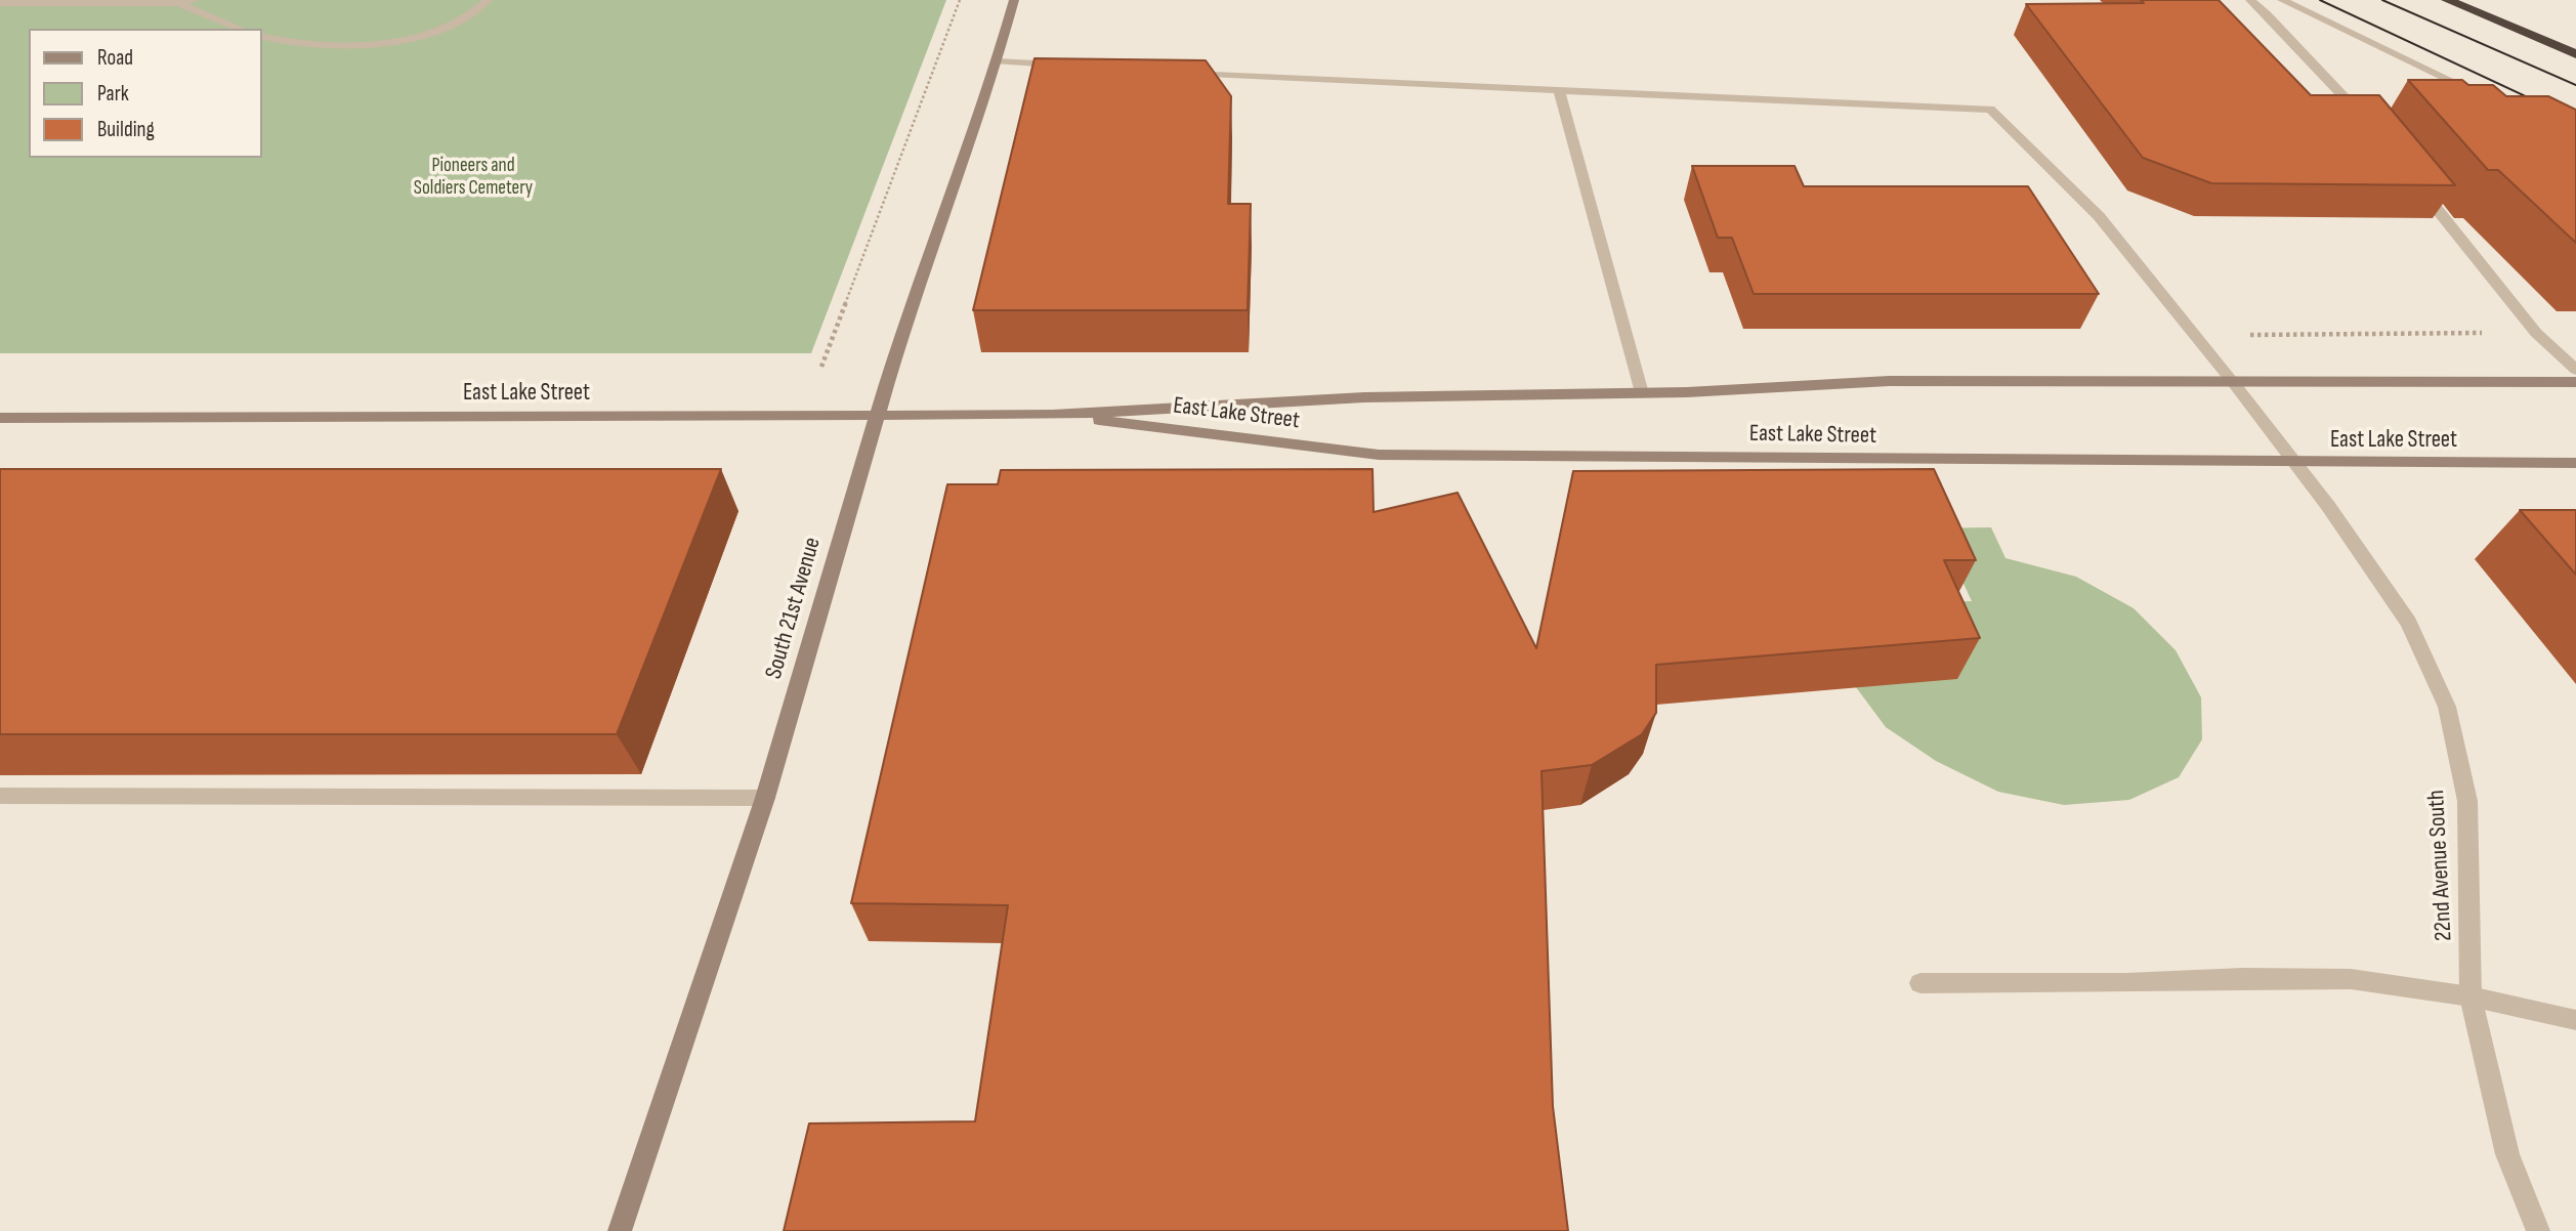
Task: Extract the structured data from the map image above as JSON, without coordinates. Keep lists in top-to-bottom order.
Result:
{
  "streets": {
    "main road": ["East Lake Street", "South 21st Avenue"],
    "street": ["22nd Avenue South"]
  },
  "crossings": [
    ["East Lake Street", "South 21st Avenue"],
    ["East Lake Street", "22nd Avenue South"]
  ],
  "parks": ["Pioneers and Soldiers Cemetery"],
  "legend": ["Road", "Park", "Building"]
}
